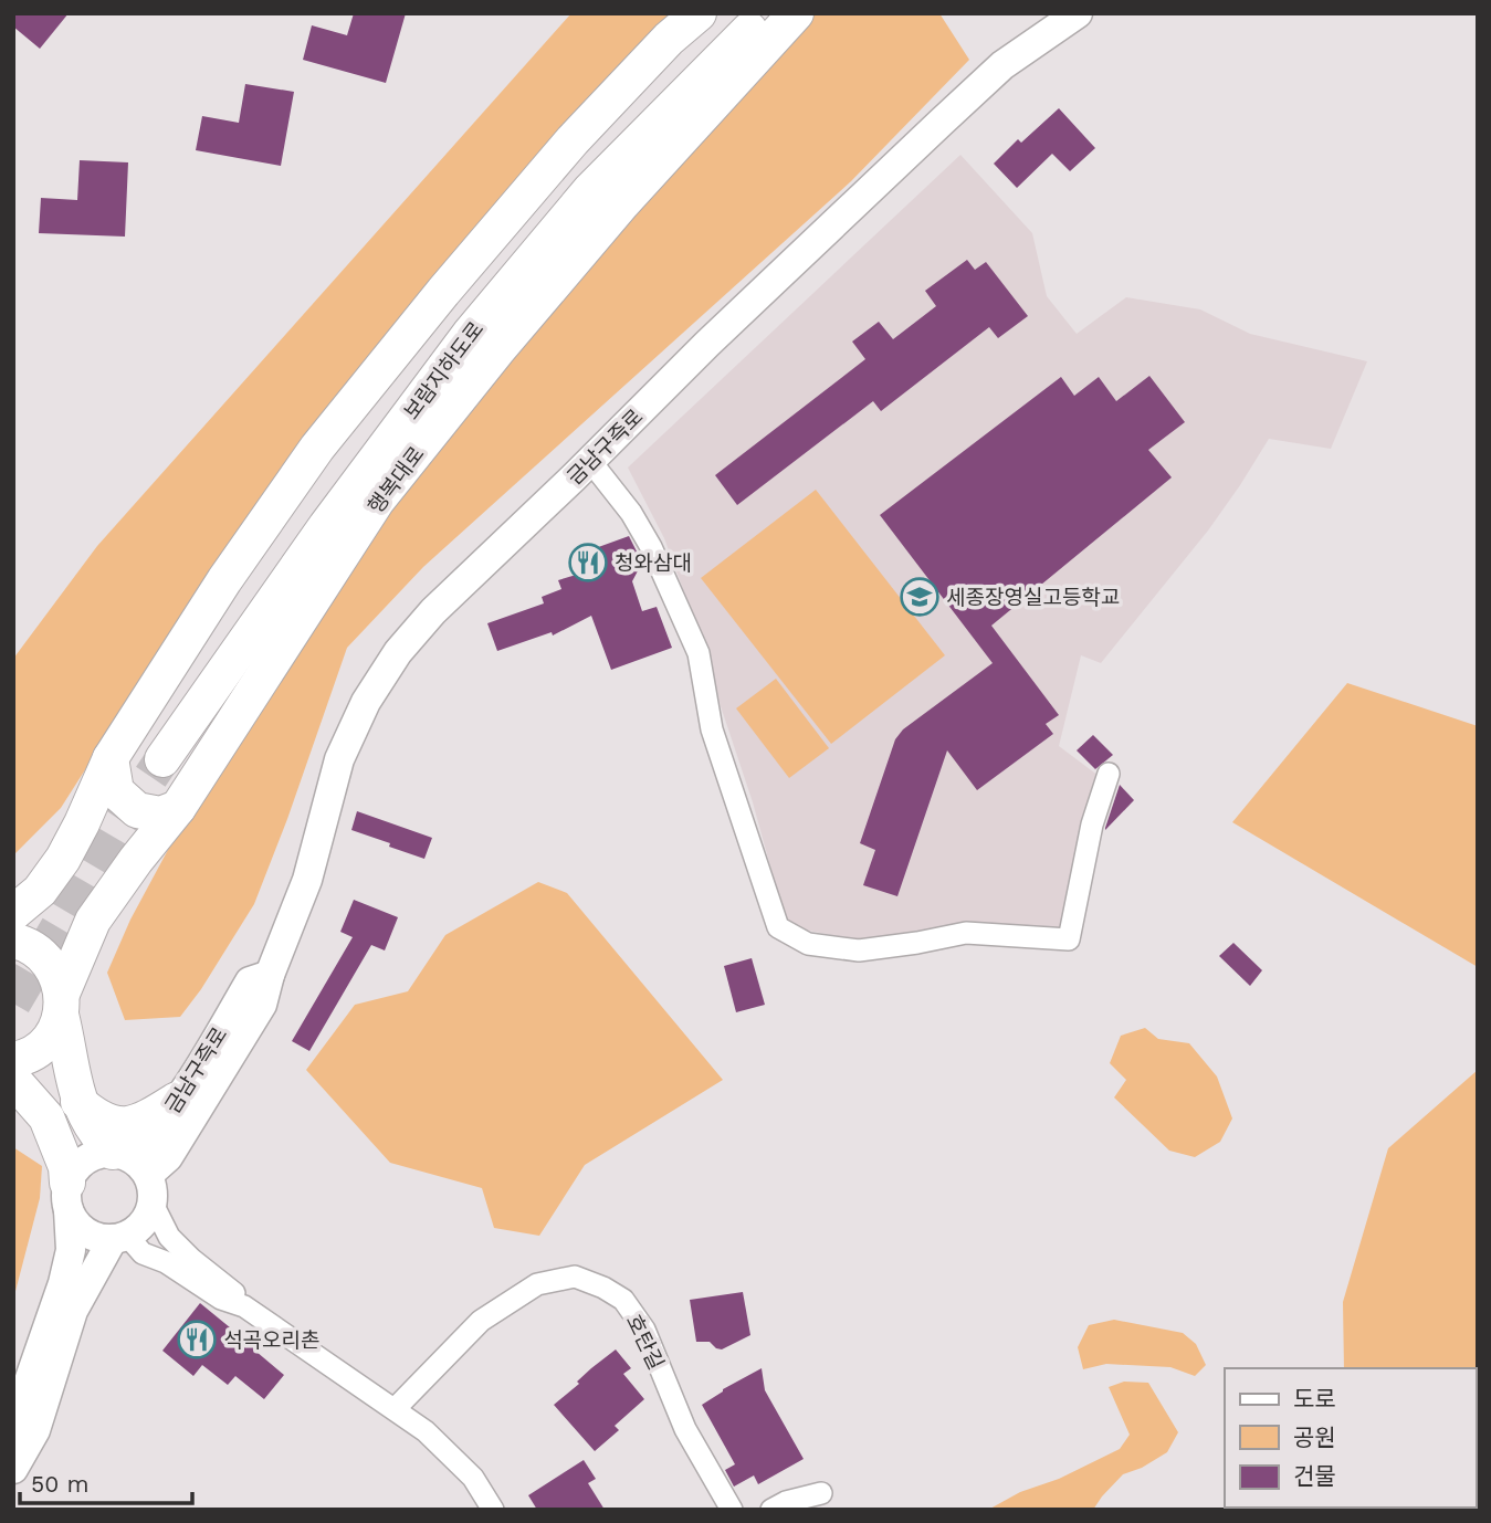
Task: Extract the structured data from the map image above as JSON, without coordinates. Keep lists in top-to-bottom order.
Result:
{
  "streets": {
    "highway": ["보람지하도로", "행복대로"],
    "main road": ["금남구즉로"],
    "street": ["호탄길"]
  },
  "places": {
    "restaurant": ["청와삼대", "석곡오리촌"],
    "school or university": ["세종장영실고등학교"]
  },
  "legend": ["도로", "공원", "건물"],
  "scale_bar": "50 m"
}
